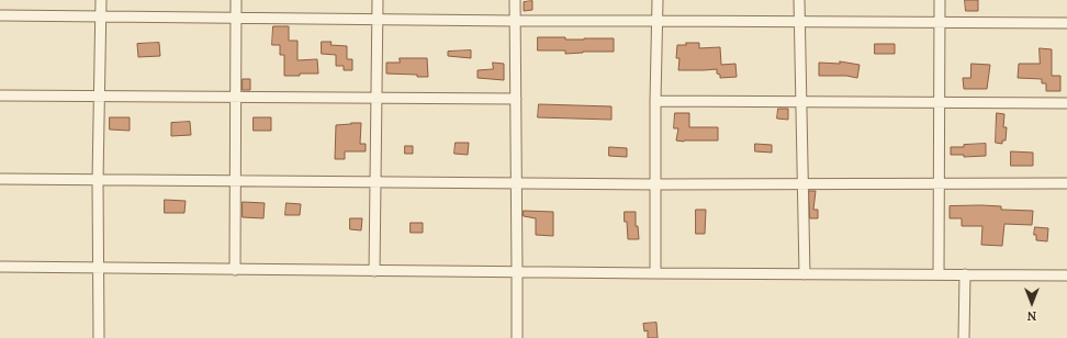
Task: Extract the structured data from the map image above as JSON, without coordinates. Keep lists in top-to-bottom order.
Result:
{
  "north": "bottom"
}
